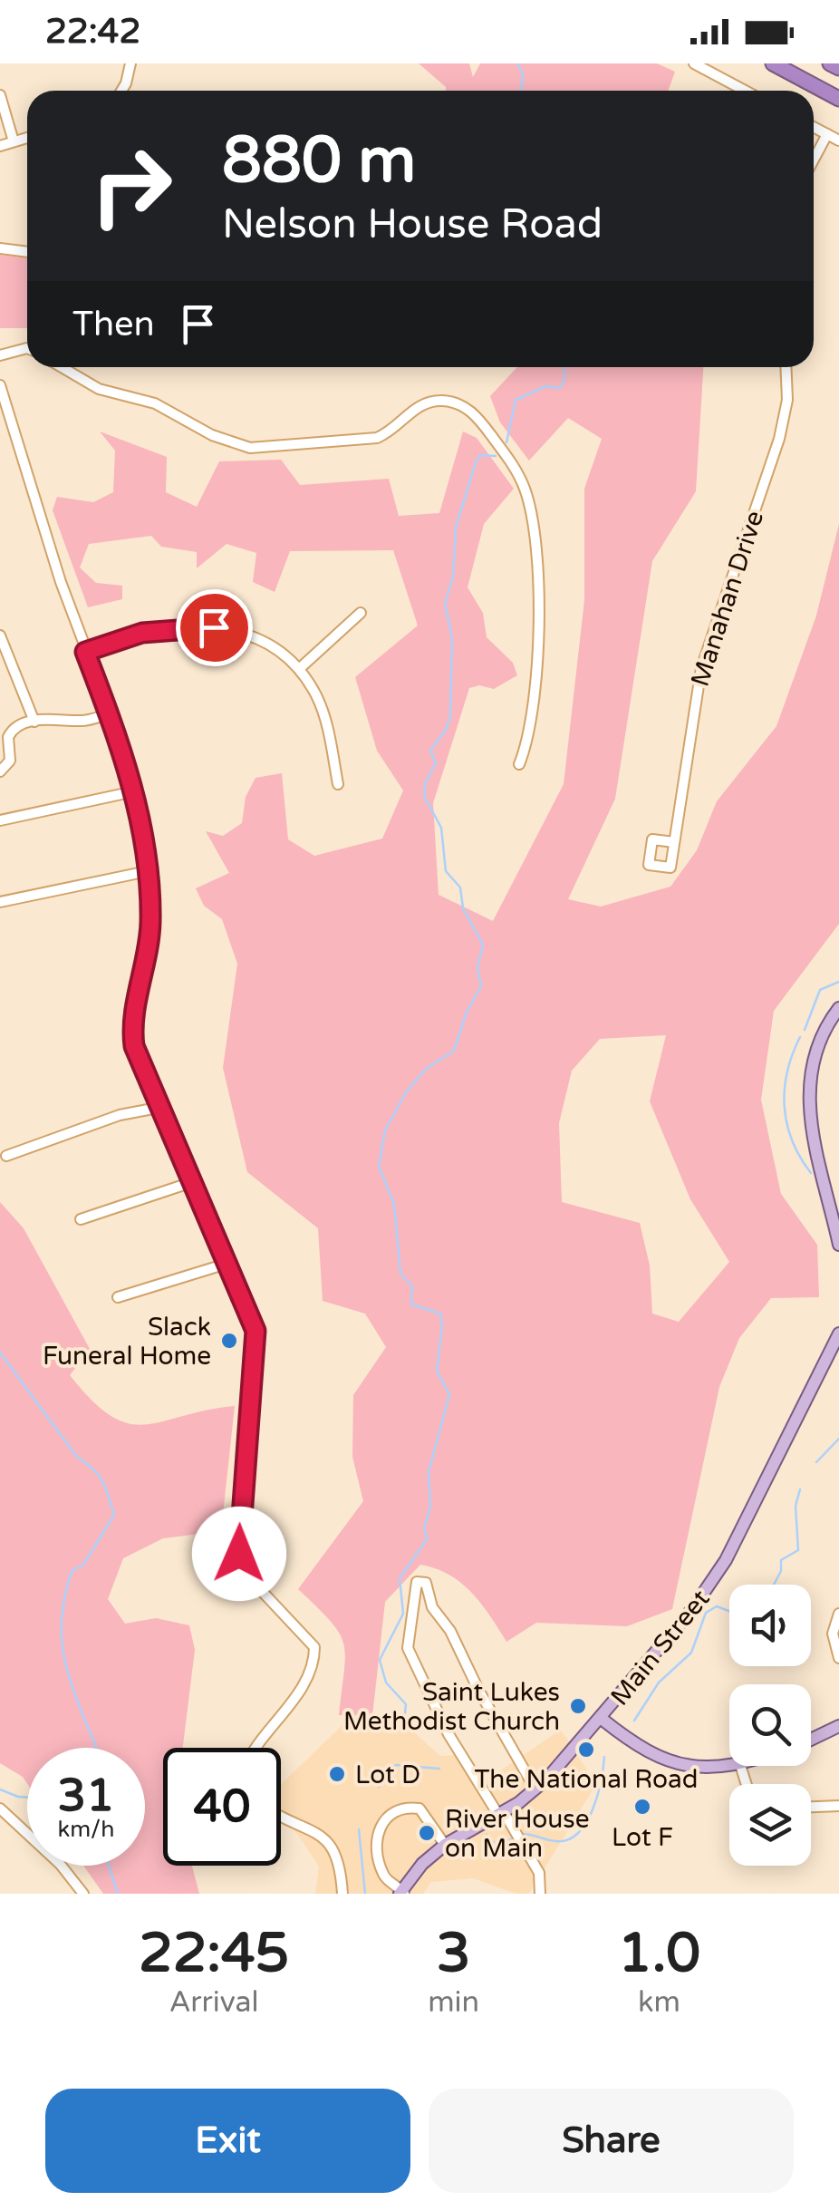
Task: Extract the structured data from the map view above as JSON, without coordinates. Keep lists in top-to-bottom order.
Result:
{
  "streets": {
    "main road": ["Main Street"],
    "street": ["Manahan Drive"]
  },
  "places": [
    "Slack Funeral Home",
    "Saint Lukes Methodist Church",
    "The National Road",
    "Lot D",
    "Lot F",
    "River House on Main"
  ],
  "page": {
    "status": "22:42",
    "turn": ["880 m", "Nelson House Road"],
    "then": "Then",
    "speed": "31 km/h",
    "limit": "40",
    "eta": [
      "22:45",
      "Arrival",
      "3",
      "min",
      "1.0",
      "km"
    ],
    "buttons": ["Exit", "Share"]
  }
}
